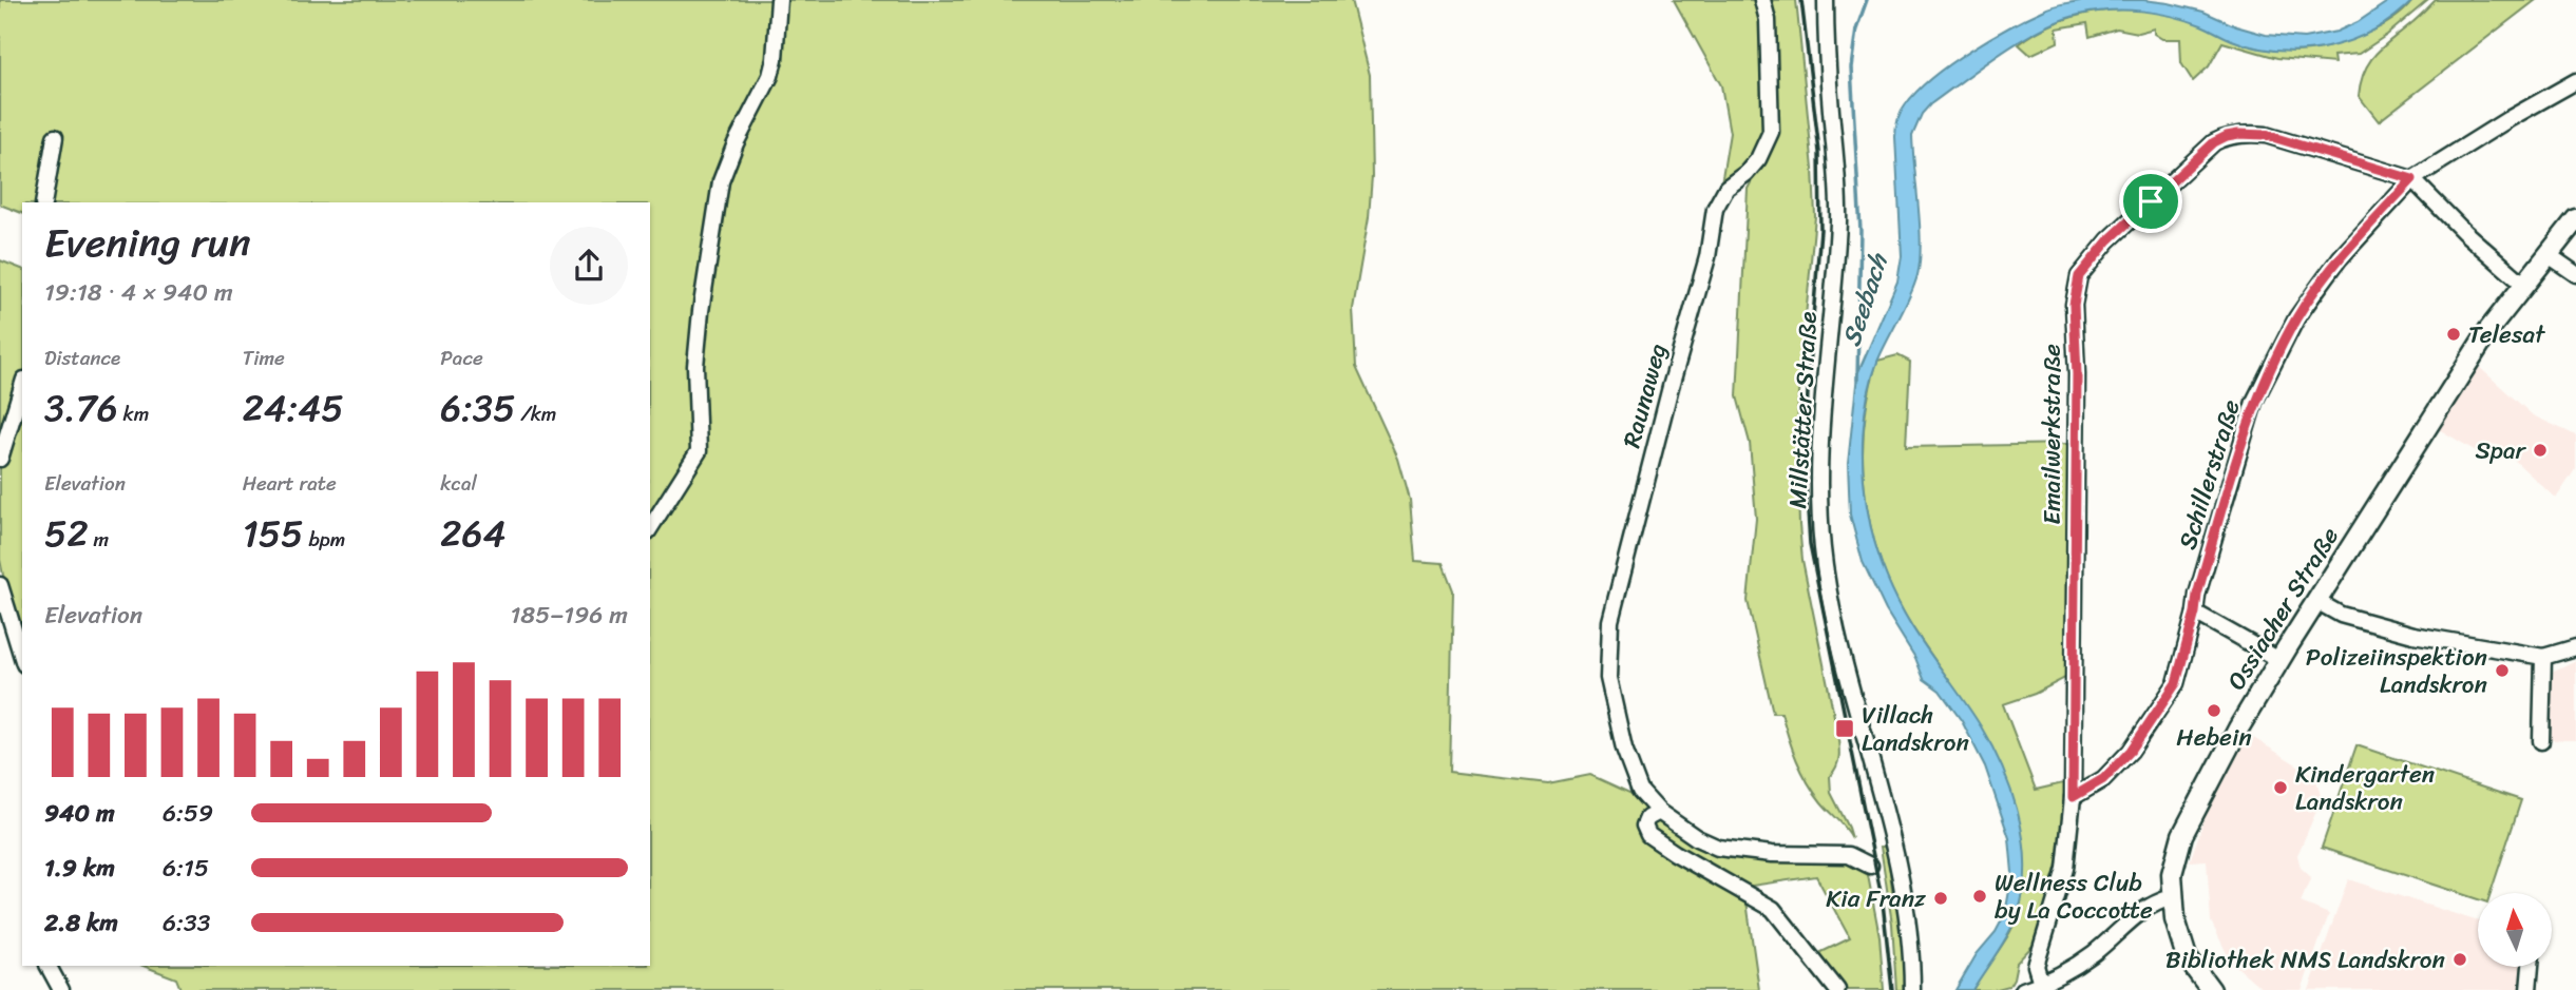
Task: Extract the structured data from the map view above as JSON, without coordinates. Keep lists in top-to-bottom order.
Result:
{
  "streets": {
    "main road": ["Ossiacher Straße"],
    "street": [
      "Raunaweg",
      "Millstätter Straße",
      "Emailwerkstraße",
      "Schillerstraße"
    ]
  },
  "crossings": [
    ["Emailwerkstraße", "Schillerstraße"],
    ["Emailwerkstraße", "Ossiacher Straße"]
  ],
  "water": ["Seebach"],
  "places": {
    "other": [
      "Telesat",
      "Spar",
      "Polizeiinspektion Landskron",
      "Hebein",
      "Kindergarten Landskron",
      "Wellness Club by La Coccotte",
      "Kia Franz",
      "Bibliothek NMS Landskron"
    ],
    "transit": ["Villach Landskron"]
  },
  "north": "top",
  "page": {
    "heading": ["Evening run", "19:18 · 4 × 940 m"],
    "stats": [
      ["Distance", "3.76 km"],
      ["Time", "24:45"],
      ["Pace", "6:35 /km"],
      ["Elevation", "52 m"],
      ["Heart rate", "155 bpm"],
      ["kcal", "264"]
    ],
    "chart": ["Elevation", "185–196 m"],
    "list": [
      {
        "name": "940 m",
        "note": "6:59"
      },
      {
        "name": "1.9 km",
        "note": "6:15"
      },
      {
        "name": "2.8 km",
        "note": "6:33"
      }
    ]
  }
}
